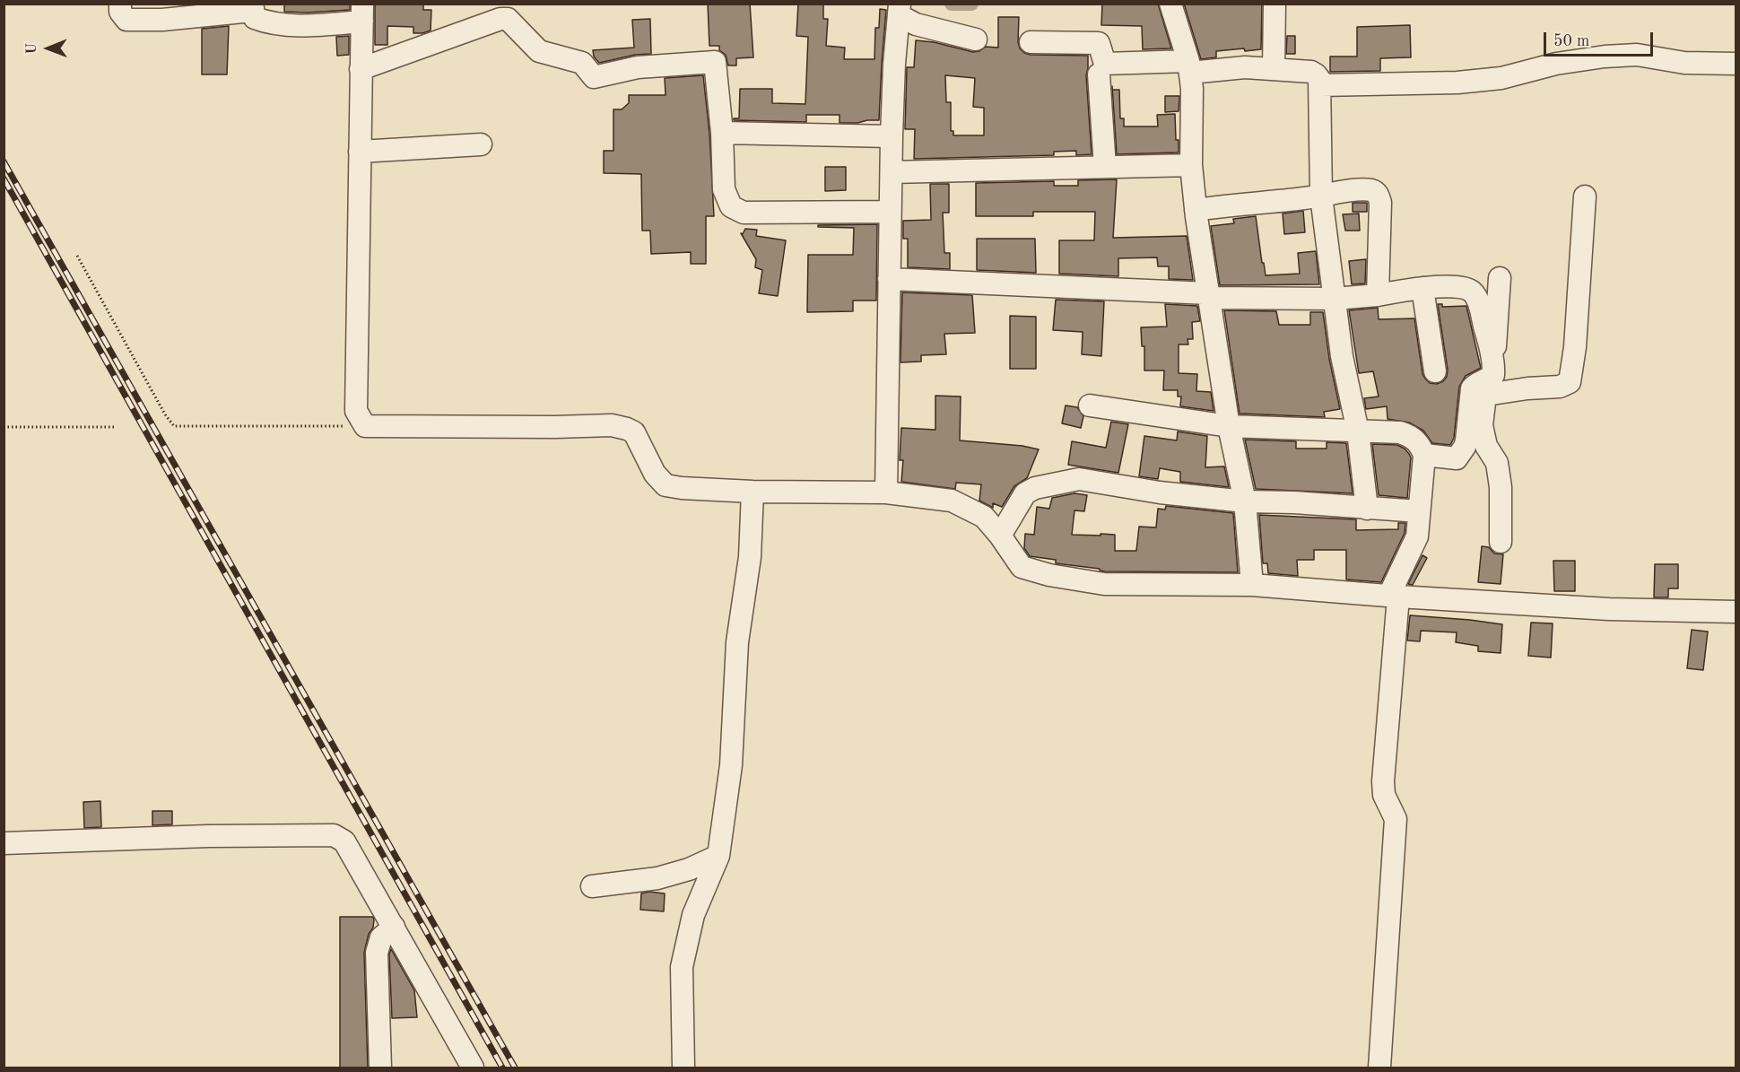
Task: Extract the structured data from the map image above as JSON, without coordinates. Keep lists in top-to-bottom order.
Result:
{
  "scale_bar": "50 m",
  "north": "left"
}
